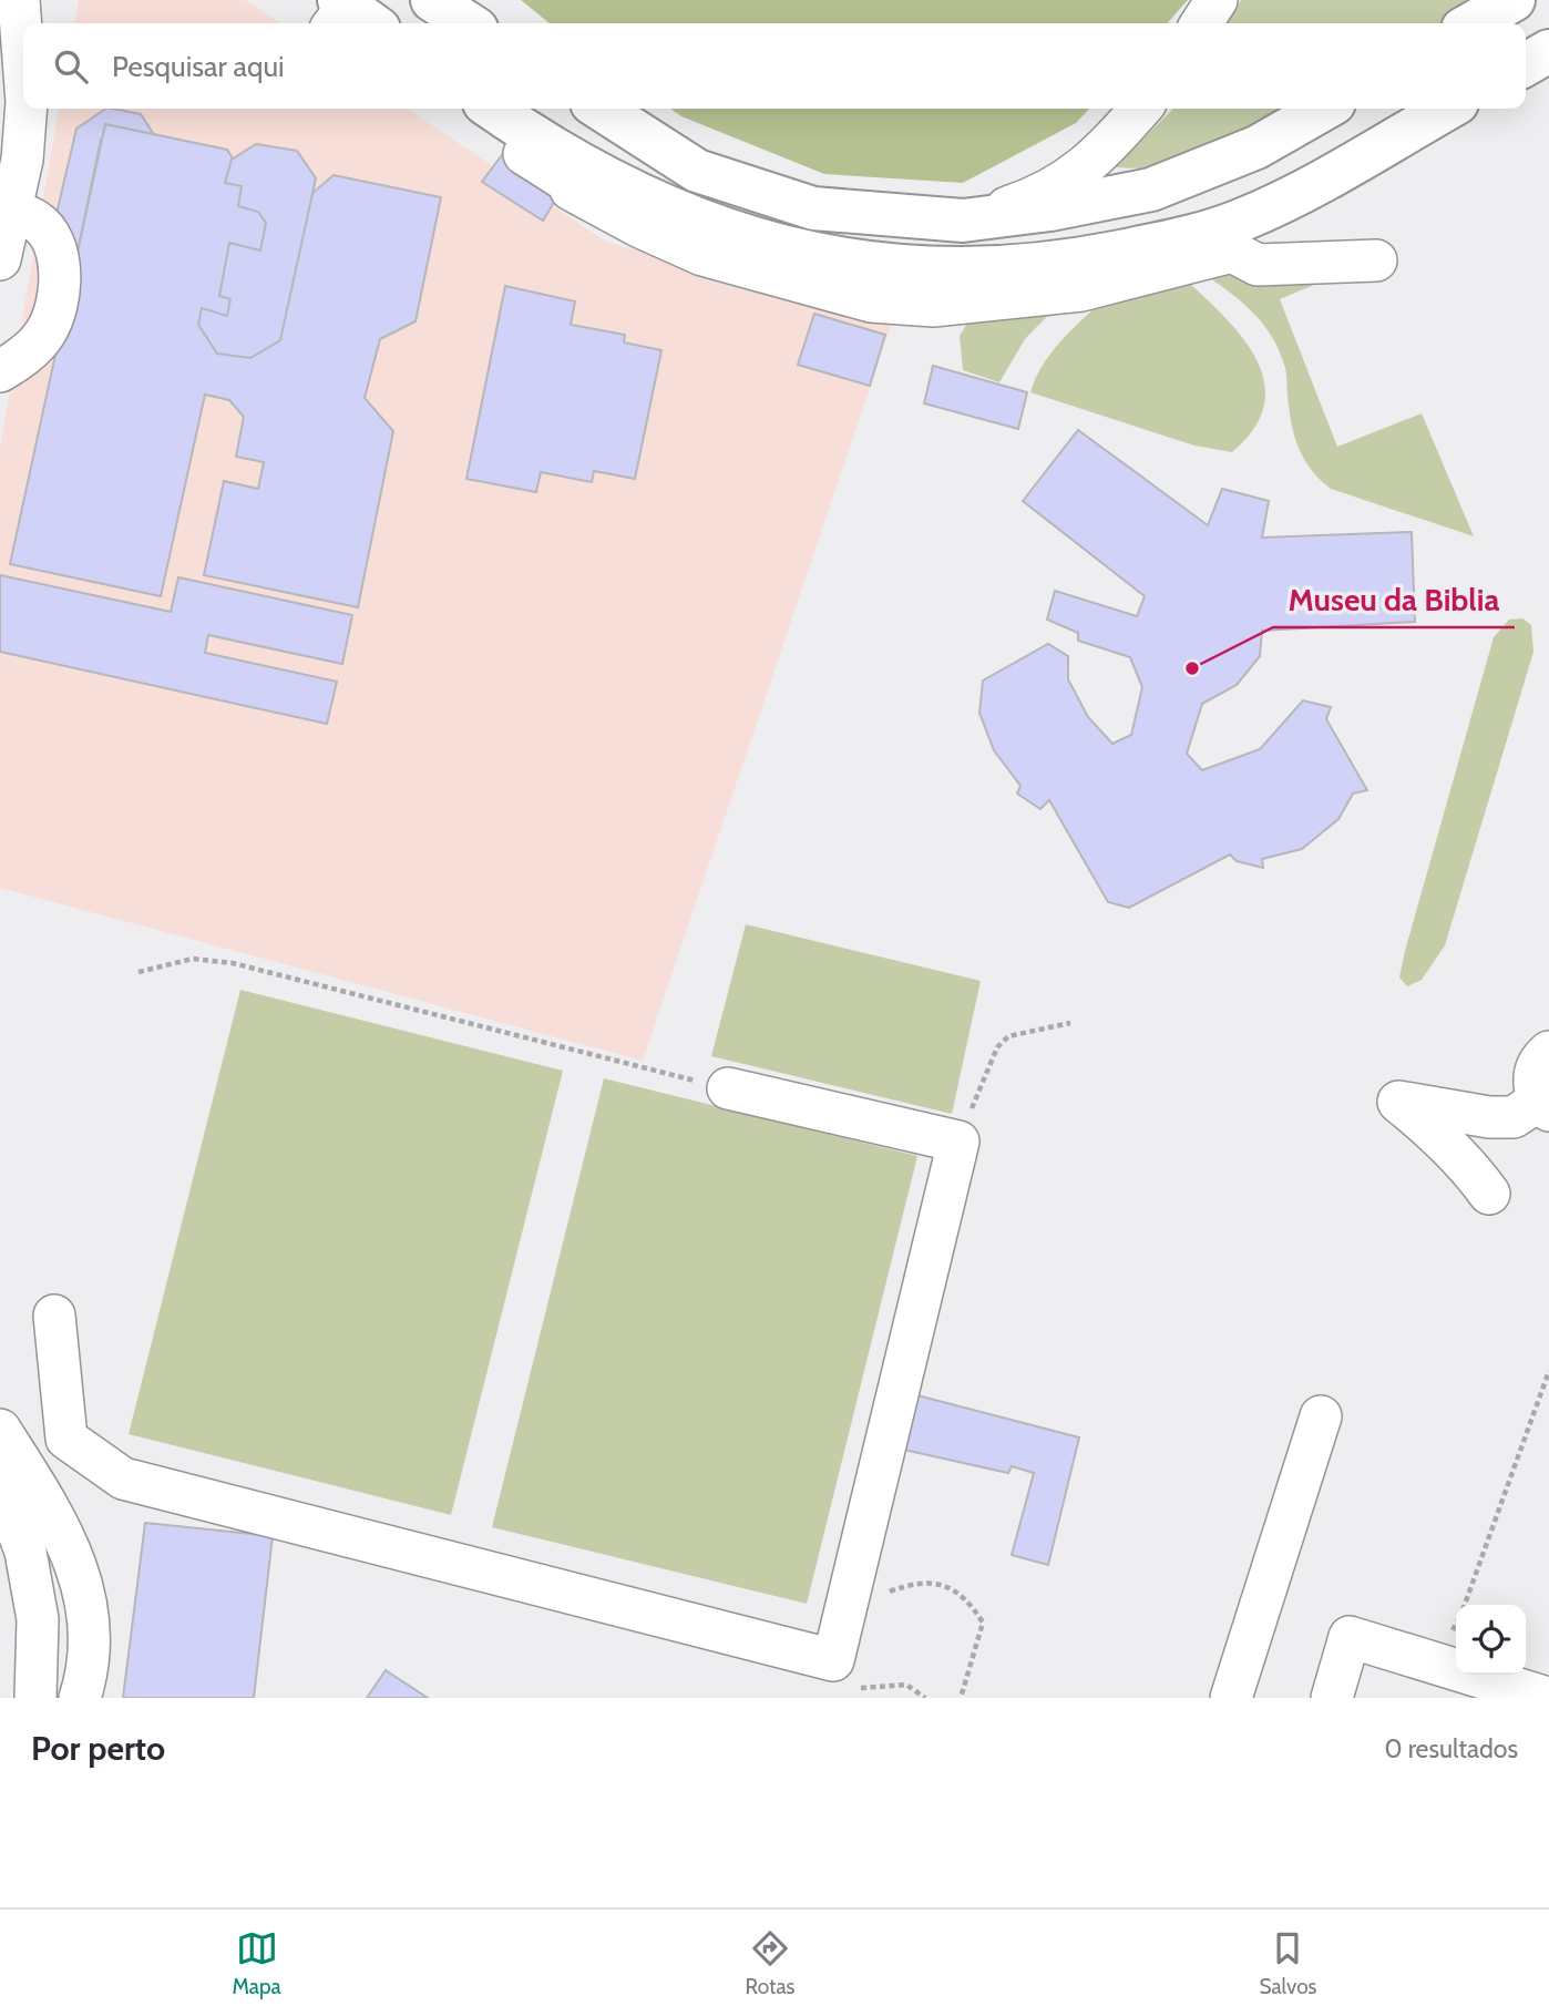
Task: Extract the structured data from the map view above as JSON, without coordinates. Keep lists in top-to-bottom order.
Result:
{
  "places": ["Museu da Biblia"],
  "page": {
    "search": "Pesquisar aqui",
    "heading": ["Por perto", "0 resultados"],
    "nav": ["Mapa", "Rotas", "Salvos"]
  }
}
